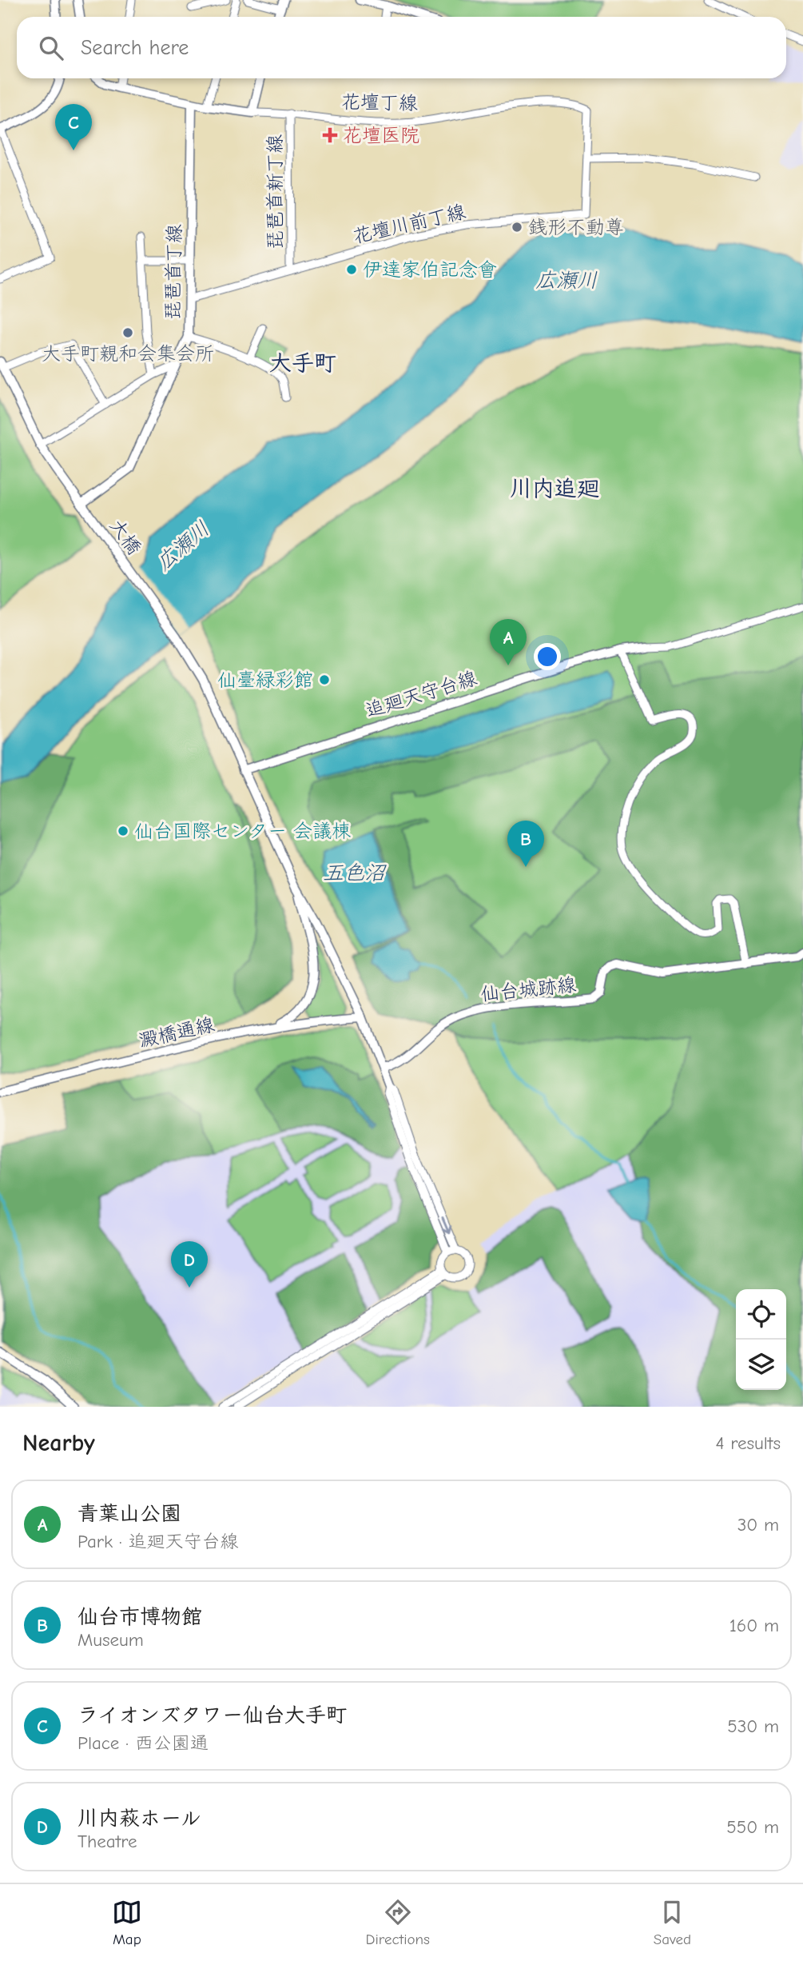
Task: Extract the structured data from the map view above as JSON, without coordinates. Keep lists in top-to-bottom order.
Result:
{
  "streets": {
    "street": [
      "花壇丁線",
      "琵琶首新丁線",
      "花壇川前丁線",
      "琵琶首丁線",
      "大橋",
      "追廻天守台線",
      "仙台城跡線",
      "澱橋通線"
    ]
  },
  "crossings": [
    ["花壇丁線", "琵琶首新丁線"],
    ["花壇丁線", "花壇川前丁線"],
    ["花壇丁線", "琵琶首丁線"],
    ["琵琶首新丁線", "花壇川前丁線"],
    ["花壇川前丁線", "琵琶首丁線"],
    ["琵琶首丁線", "大橋"],
    ["大橋", "追廻天守台線"]
  ],
  "districts": ["大手町", "川内追廻"],
  "water": ["広瀬川", "五色沼"],
  "places": {
    "health": ["花壇医院"],
    "other": [
      "銭形不動尊",
      "伊達家伯記念會",
      "大手町親和会集会所",
      "仙臺緑彩館",
      "仙台国際センター 会議棟"
    ]
  },
  "page": {
    "search": "Search here",
    "pins": [
      "C",
      "A",
      "B",
      "D"
    ],
    "heading": ["Nearby", "4 results"],
    "list": [
      {
        "mark": "A",
        "name": "青葉山公園",
        "note": "Park · 追廻天守台線",
        "value": "30 m"
      },
      {
        "mark": "B",
        "name": "仙台市博物館",
        "note": "Museum",
        "value": "160 m"
      },
      {
        "mark": "C",
        "name": "ライオンズタワー仙台大手町",
        "note": "Place · 西公園通",
        "value": "530 m"
      },
      {
        "mark": "D",
        "name": "川内萩ホール",
        "note": "Theatre",
        "value": "550 m"
      }
    ],
    "nav": ["Map", "Directions", "Saved"]
  }
}
